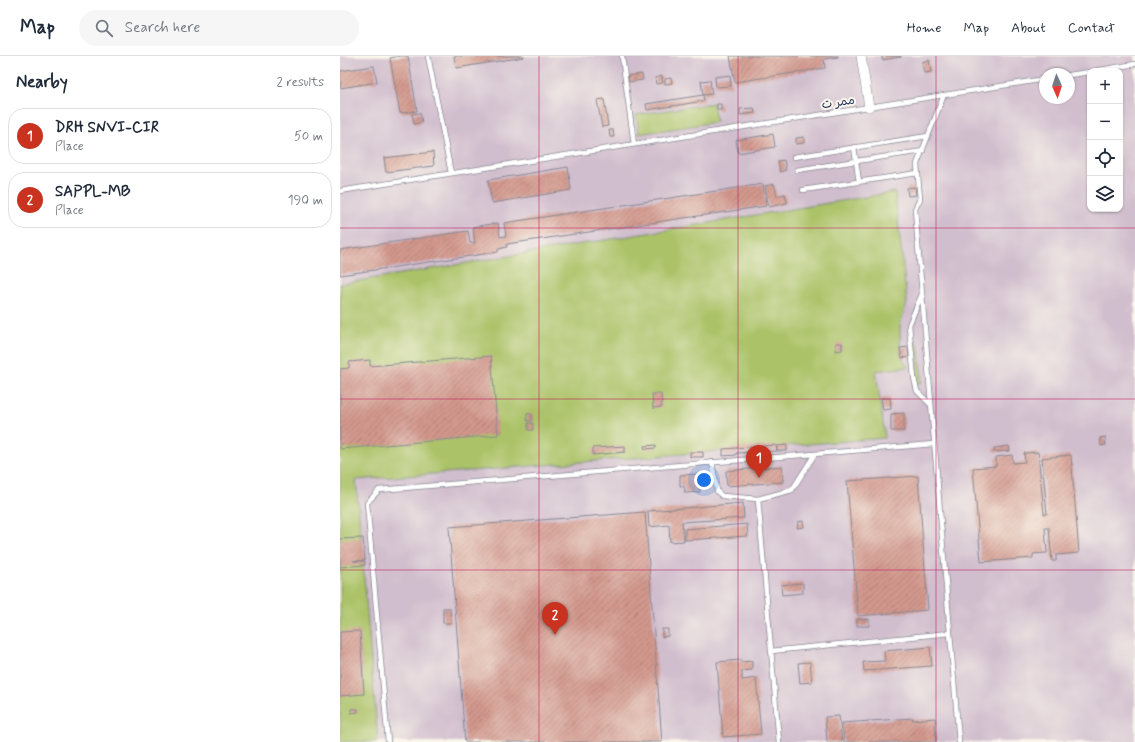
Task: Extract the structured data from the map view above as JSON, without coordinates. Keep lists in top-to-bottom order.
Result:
{
  "streets": {
    "lane": ["ممر ت"]
  },
  "north": "bottom",
  "page": {
    "header": "Map",
    "search": "Search here",
    "nav": [
      "Home",
      "Map",
      "About",
      "Contact"
    ],
    "heading": ["Nearby", "2 results"],
    "map_buttons": ["+", "−"],
    "list": [
      {
        "mark": "1",
        "name": "DRH SNVI-CIR",
        "note": "Place",
        "value": "50 m"
      },
      {
        "mark": "2",
        "name": "SAPPL-MB",
        "note": "Place",
        "value": "190 m"
      }
    ],
    "pins": ["1", "2"]
  }
}
